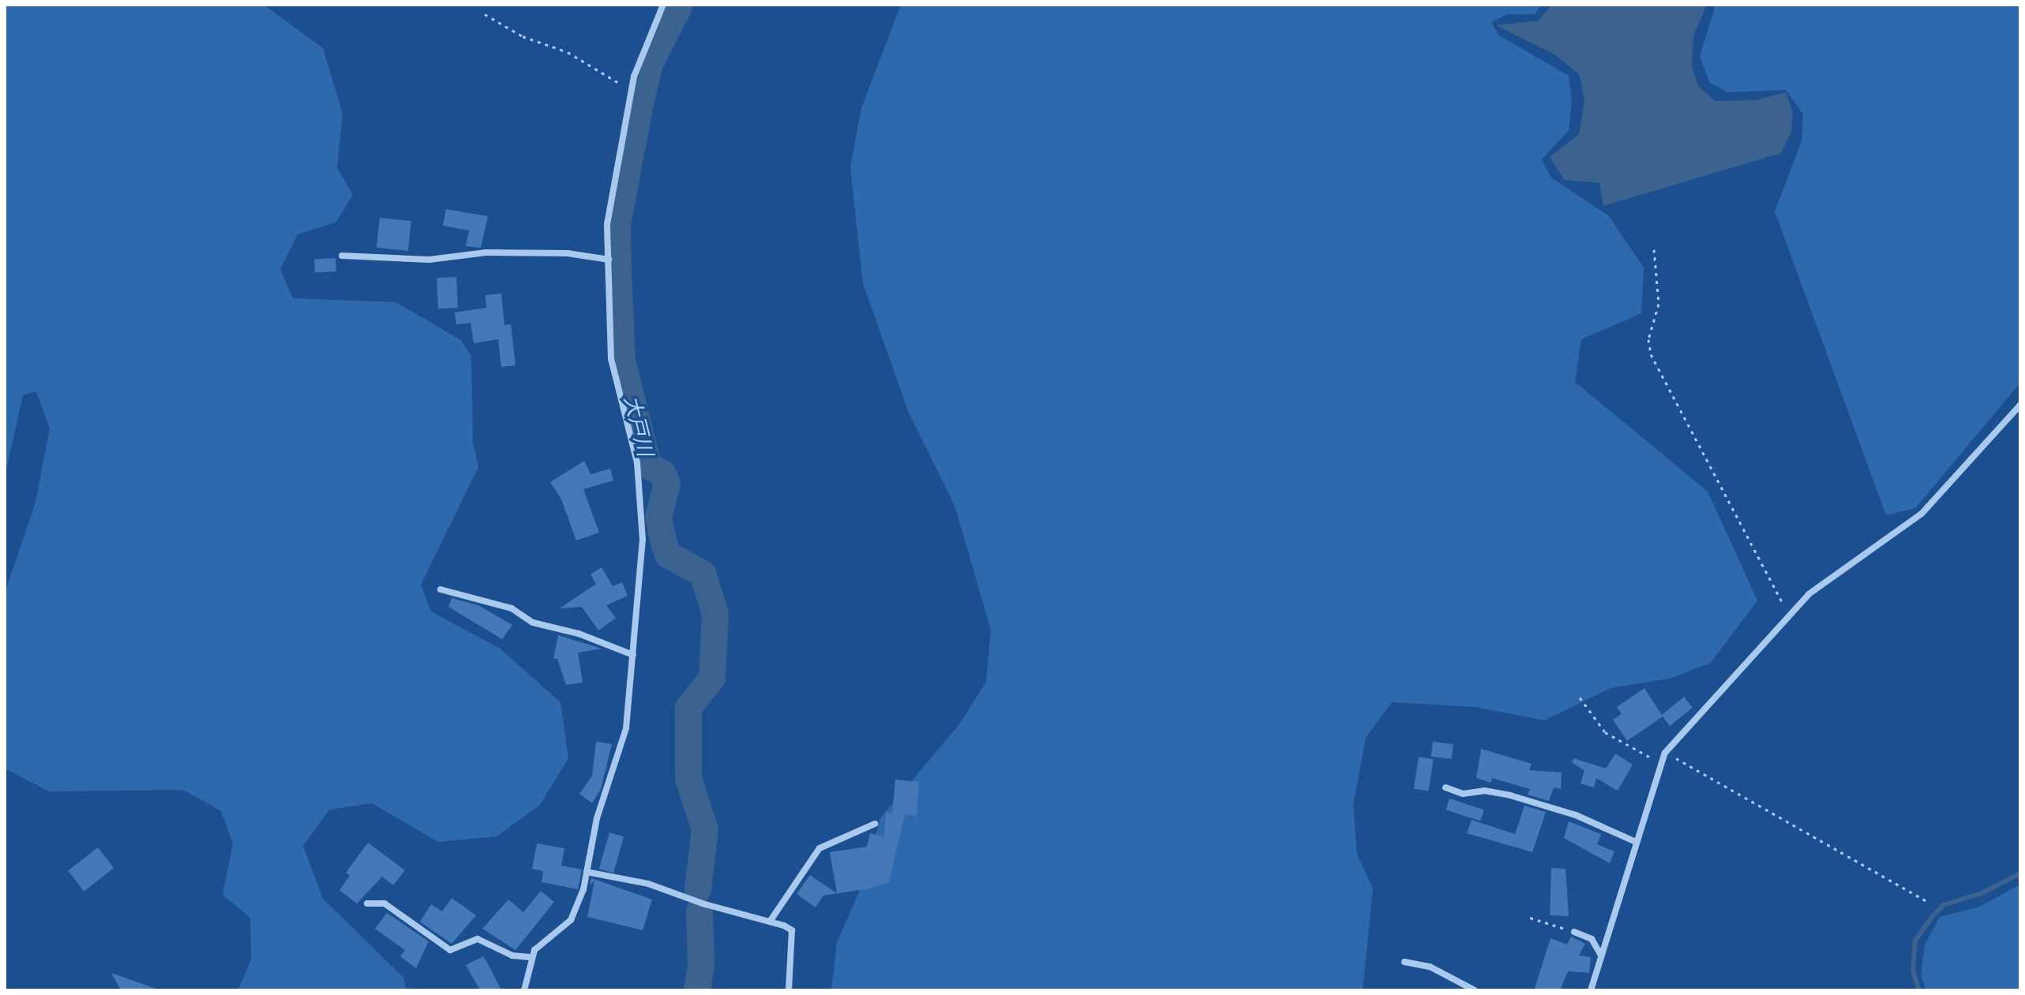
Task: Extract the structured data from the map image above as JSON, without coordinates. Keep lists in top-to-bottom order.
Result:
{
  "water": ["大戸川"]
}
